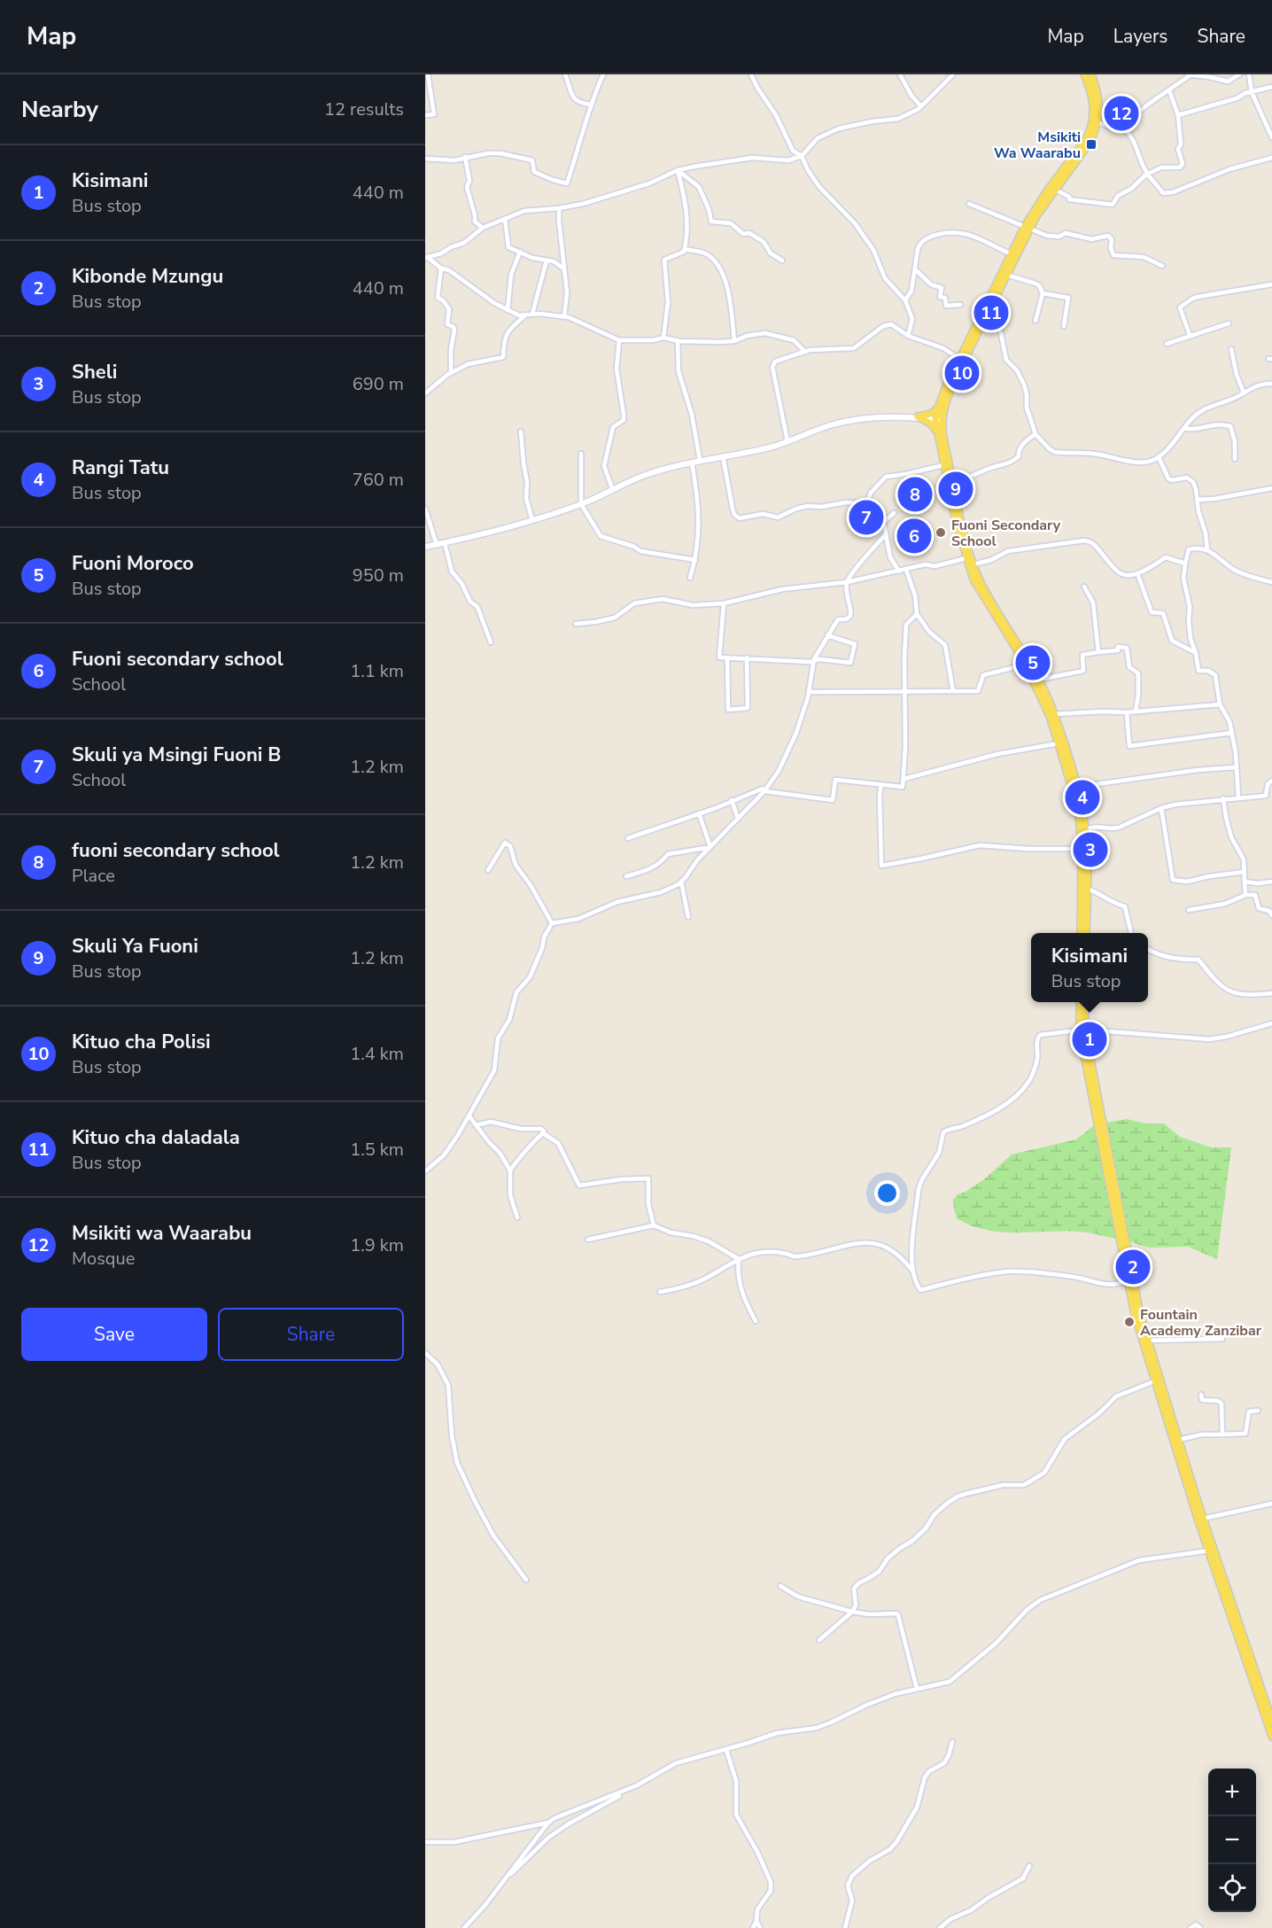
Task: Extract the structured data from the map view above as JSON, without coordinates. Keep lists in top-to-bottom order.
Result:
{
  "places": {
    "transit": ["Msikiti Wa Waarabu"],
    "other": ["Fuoni Secondary School", "Fountain Academy Zanzibar"]
  },
  "page": {
    "header": "Map",
    "nav": ["Map", "Layers", "Share"],
    "heading": ["Nearby", "12 results"],
    "pins": [
      "12",
      "11",
      "10",
      "9",
      "8",
      "7",
      "6",
      "5",
      "4",
      "3",
      "1",
      "2"
    ],
    "list": [
      {
        "mark": "1",
        "name": "Kisimani",
        "note": "Bus stop",
        "value": "440 m"
      },
      {
        "mark": "2",
        "name": "Kibonde Mzungu",
        "note": "Bus stop",
        "value": "440 m"
      },
      {
        "mark": "3",
        "name": "Sheli",
        "note": "Bus stop",
        "value": "690 m"
      },
      {
        "mark": "4",
        "name": "Rangi Tatu",
        "note": "Bus stop",
        "value": "760 m"
      },
      {
        "mark": "5",
        "name": "Fuoni Moroco",
        "note": "Bus stop",
        "value": "950 m"
      },
      {
        "mark": "6",
        "name": "Fuoni secondary school",
        "note": "School",
        "value": "1.1 km"
      },
      {
        "mark": "7",
        "name": "Skuli ya Msingi Fuoni B",
        "note": "School",
        "value": "1.2 km"
      },
      {
        "mark": "8",
        "name": "fuoni secondary school",
        "note": "Place",
        "value": "1.2 km"
      },
      {
        "mark": "9",
        "name": "Skuli Ya Fuoni",
        "note": "Bus stop",
        "value": "1.2 km"
      },
      {
        "mark": "10",
        "name": "Kituo cha Polisi",
        "note": "Bus stop",
        "value": "1.4 km"
      },
      {
        "mark": "11",
        "name": "Kituo cha daladala",
        "note": "Bus stop",
        "value": "1.5 km"
      },
      {
        "mark": "12",
        "name": "Msikiti wa Waarabu",
        "note": "Mosque",
        "value": "1.9 km"
      }
    ],
    "popup": ["Kisimani", "Bus stop"],
    "buttons": ["Save", "Share"],
    "map_buttons": ["+", "−"]
  }
}
